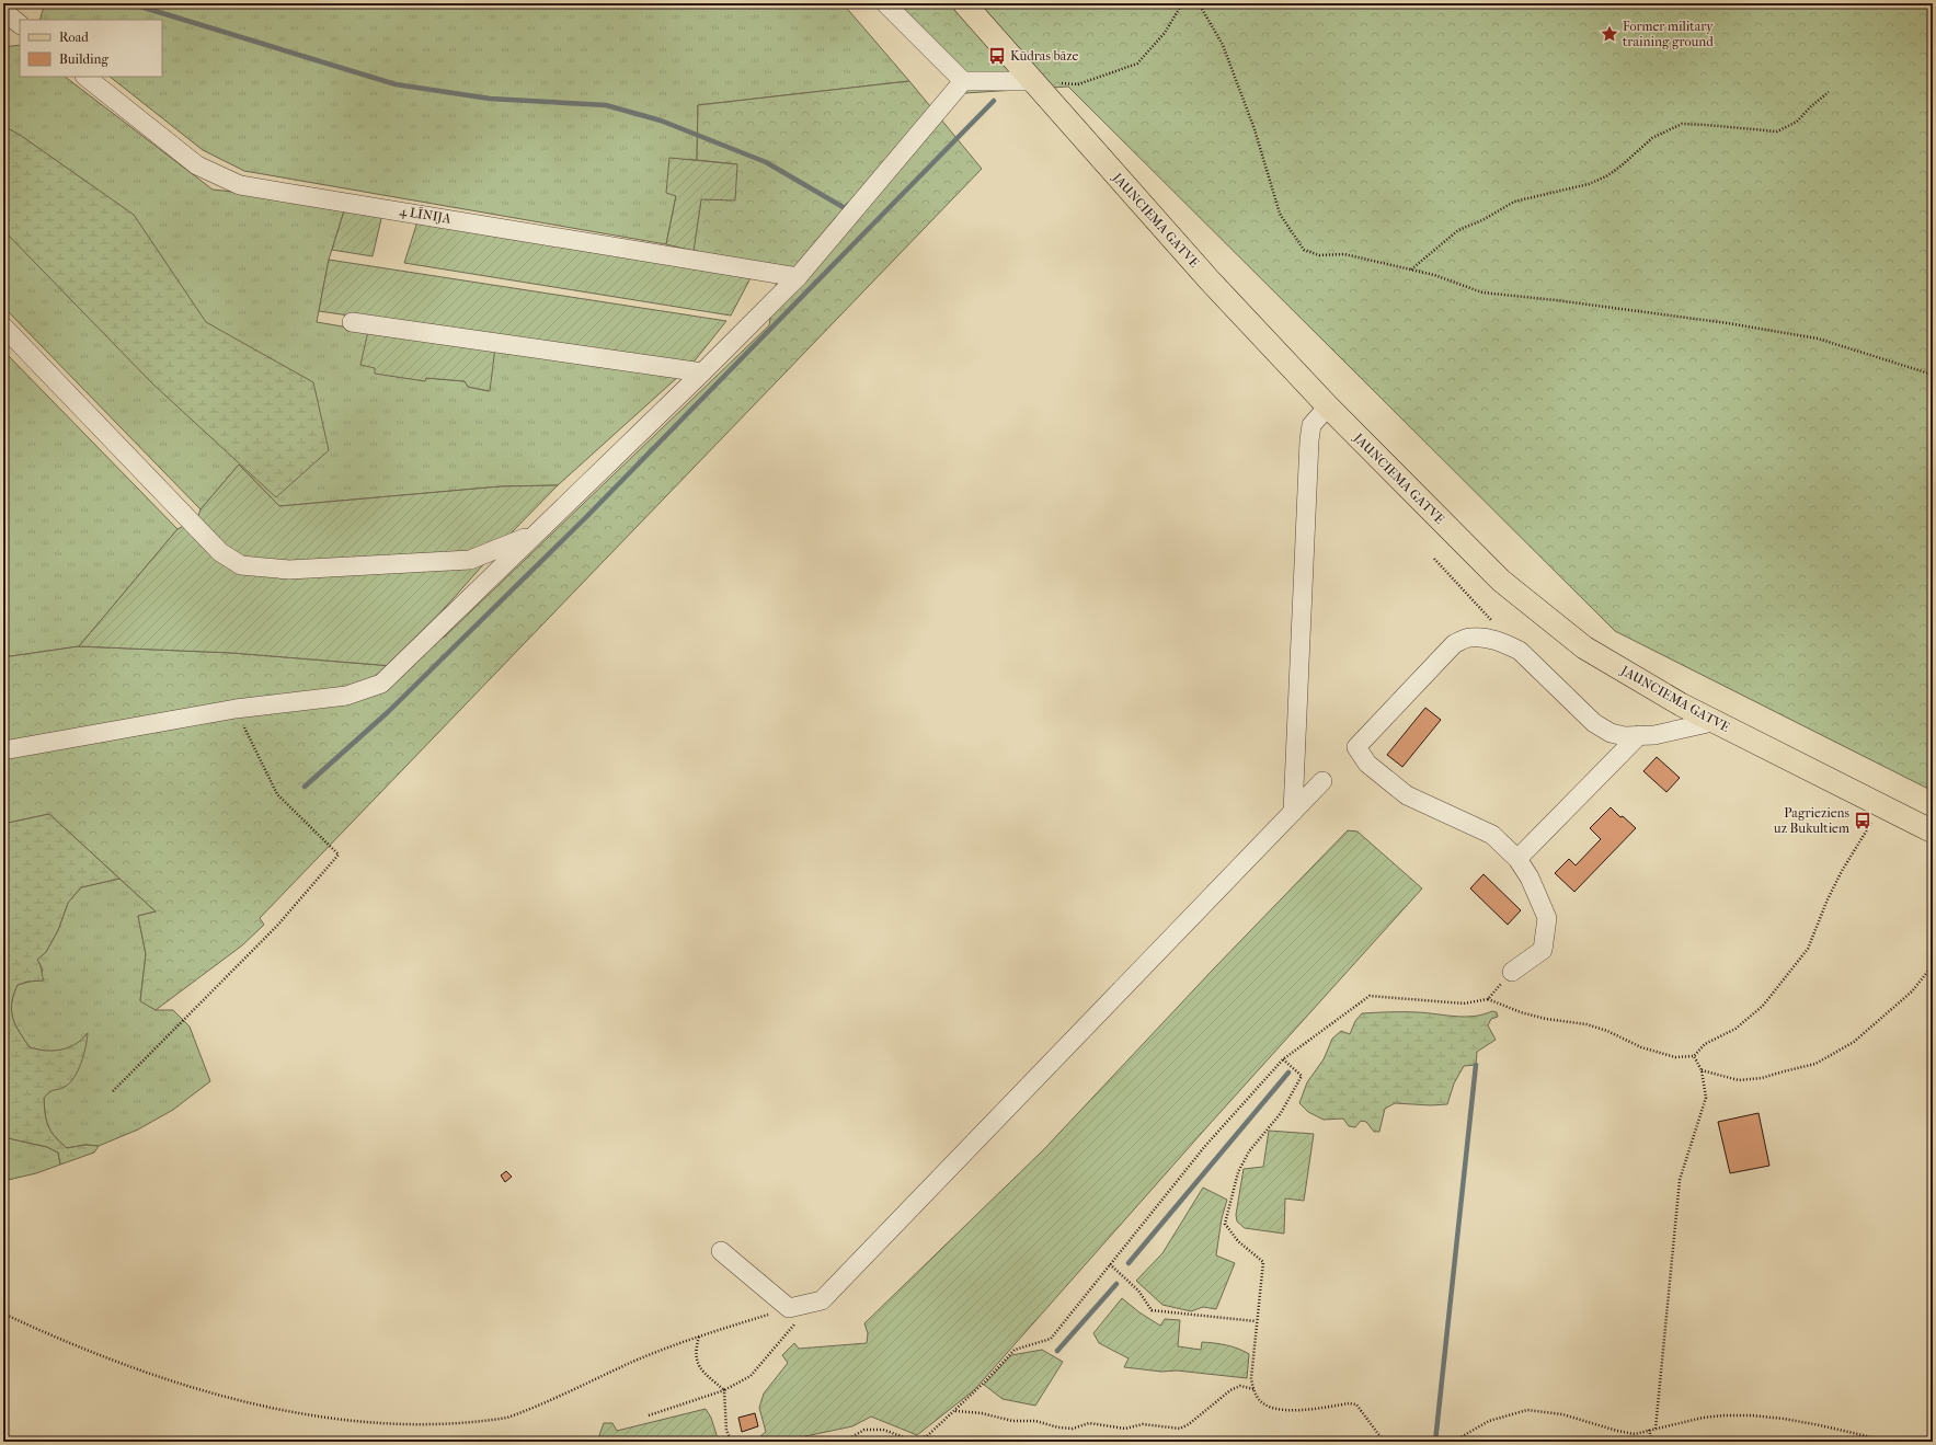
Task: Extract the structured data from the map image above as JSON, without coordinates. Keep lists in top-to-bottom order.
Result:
{
  "streets": {
    "main road": ["JAUNCIEMA GATVE"],
    "street": ["4 LĪNIJA"]
  },
  "places": {
    "place": ["Former military training ground"],
    "bus stop": ["Kūdras bāze", "Pagrieziens uz Bukultiem"]
  },
  "legend": ["Road", "Building"]
}
